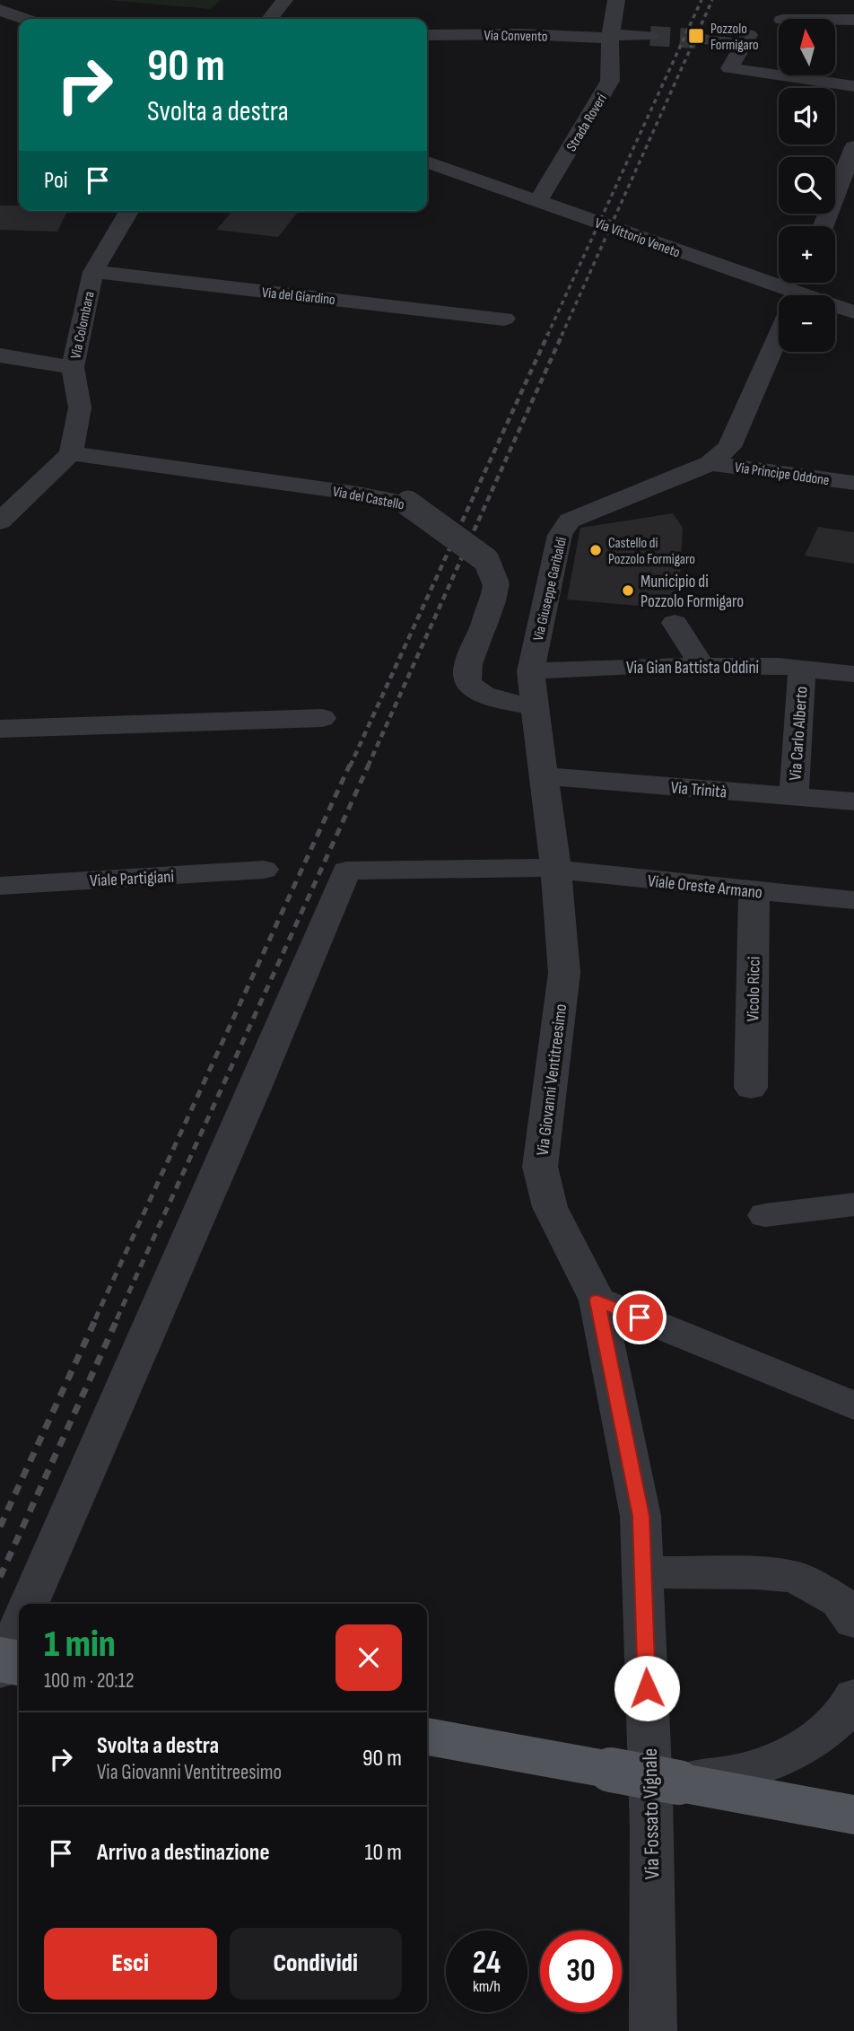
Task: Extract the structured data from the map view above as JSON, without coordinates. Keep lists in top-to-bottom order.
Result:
{
  "streets": {
    "street": [
      "Via Convento",
      "Strada Roveri",
      "Via Vittorio Veneto",
      "Via del Giardino",
      "Via Colombara",
      "Via Principe Oddone",
      "Via del Castello",
      "Via Giuseppe Garibaldi",
      "Via Gian Battista Oddini",
      "Via Carlo Alberto",
      "Via Trinità",
      "Viale Partigiani",
      "Viale Oreste Armano",
      "Vicolo Ricci",
      "Via Giovanni Ventitreesimo",
      "Via Fossato Vignale"
    ]
  },
  "crossings": [
    ["Via Convento", "Strada Roveri"],
    ["Strada Roveri", "Via Vittorio Veneto"],
    ["Via del Giardino", "Via Colombara"],
    ["Via Colombara", "Via del Castello"],
    ["Via Principe Oddone", "Via Giuseppe Garibaldi"],
    ["Via del Castello", "Via Giuseppe Garibaldi"],
    ["Via Giuseppe Garibaldi", "Via Gian Battista Oddini"],
    ["Via Giuseppe Garibaldi", "Via Trinità"],
    ["Via Giuseppe Garibaldi", "Viale Oreste Armano"],
    ["Via Giuseppe Garibaldi", "Via Giovanni Ventitreesimo"],
    ["Via Gian Battista Oddini", "Via Carlo Alberto"],
    ["Via Carlo Alberto", "Via Trinità"],
    ["Viale Oreste Armano", "Vicolo Ricci"],
    ["Viale Oreste Armano", "Via Giovanni Ventitreesimo"],
    ["Via Giovanni Ventitreesimo", "Via Fossato Vignale"]
  ],
  "places": {
    "transit": ["Pozzolo Formigaro"],
    "other": ["Castello di Pozzolo Formigaro", "Municipio di Pozzolo Formigaro"]
  },
  "north": "top",
  "page": {
    "map_buttons": ["+", "−"],
    "turn": ["90 m", "Svolta a destra"],
    "then": "Poi",
    "heading": ["1 min", "100 m · 20:12"],
    "list": [
      {
        "name": "Svolta a destra",
        "note": "Via Giovanni Ventitreesimo",
        "value": "90 m"
      },
      {
        "name": "Arrivo a destinazione",
        "value": "10 m"
      }
    ],
    "buttons": ["Esci", "Condividi"],
    "speed": "24 km/h",
    "limit": "30"
  }
}
